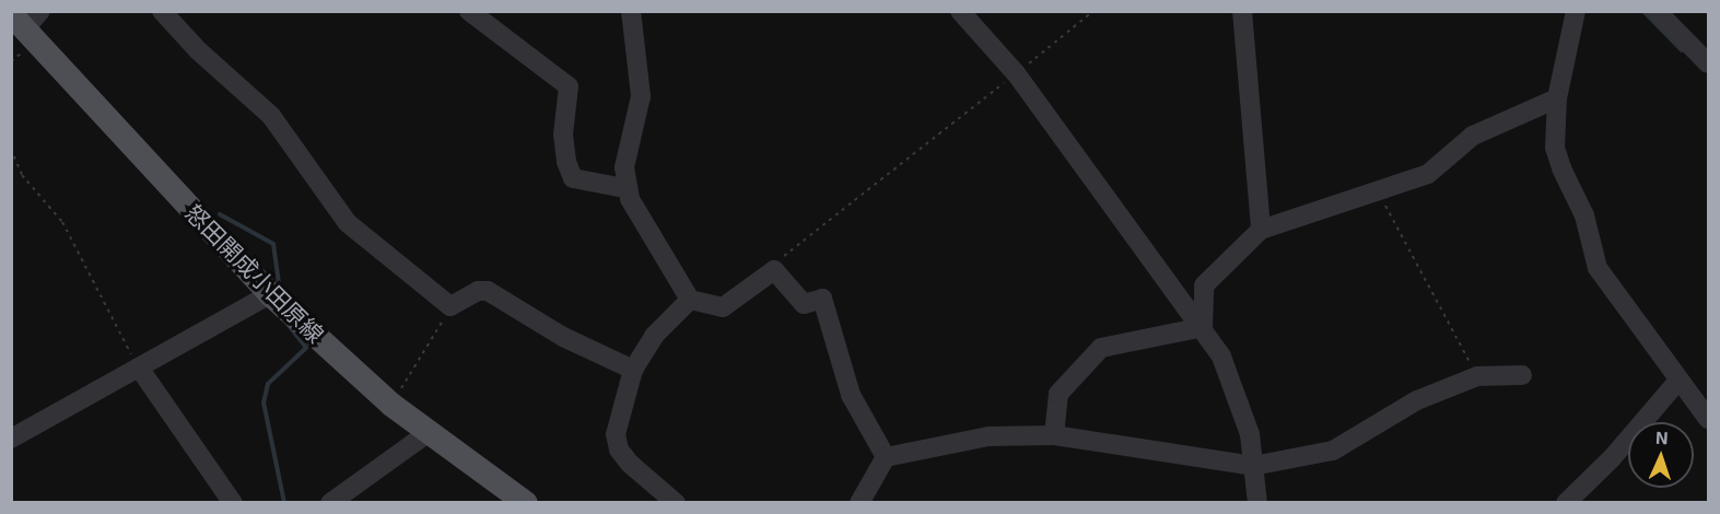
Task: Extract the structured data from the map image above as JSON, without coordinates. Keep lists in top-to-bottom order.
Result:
{
  "streets": {
    "main road": ["怒田開成小田原線"]
  },
  "north": "top"
}
